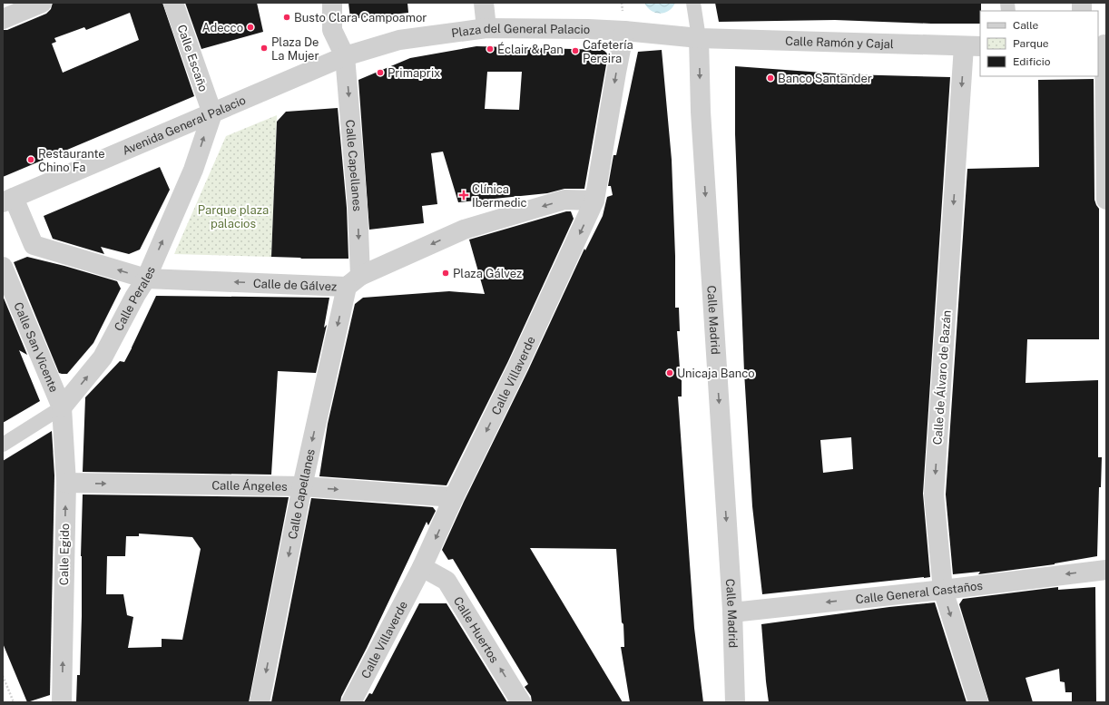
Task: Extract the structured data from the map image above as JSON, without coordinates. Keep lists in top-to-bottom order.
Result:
{
  "streets": {
    "street": [
      "Plaza del General Palacio",
      "Calle Ramón y Cajal",
      "Calle Escaño",
      "Avenida General Palacio",
      "Calle Capellanes",
      "Calle de Gálvez",
      "Calle Perales",
      "Calle Madrid",
      "Calle San Vicente",
      "Calle Villaverde",
      "Calle de Álvaro de Bazán",
      "Calle Ángeles",
      "Calle Egido",
      "Calle General Castaños",
      "Calle Huertos"
    ]
  },
  "crossings": [
    ["Plaza del General Palacio", "Calle Ramón y Cajal"],
    ["Plaza del General Palacio", "Avenida General Palacio"],
    ["Plaza del General Palacio", "Calle Capellanes"],
    ["Plaza del General Palacio", "Calle Madrid"],
    ["Plaza del General Palacio", "Calle Villaverde"],
    ["Calle Ramón y Cajal", "Calle Madrid"],
    ["Calle Ramón y Cajal", "Calle de Álvaro de Bazán"],
    ["Calle Escaño", "Avenida General Palacio"],
    ["Calle Escaño", "Calle Perales"],
    ["Avenida General Palacio", "Calle Capellanes"],
    ["Avenida General Palacio", "Calle de Gálvez"],
    ["Avenida General Palacio", "Calle Perales"],
    ["Calle Capellanes", "Calle de Gálvez"],
    ["Calle Capellanes", "Calle Ángeles"],
    ["Calle de Gálvez", "Calle Perales"],
    ["Calle de Gálvez", "Calle Villaverde"],
    ["Calle Perales", "Calle San Vicente"],
    ["Calle Perales", "Calle Egido"],
    ["Calle Madrid", "Calle General Castaños"],
    ["Calle San Vicente", "Calle Egido"],
    ["Calle Villaverde", "Calle Ángeles"],
    ["Calle Villaverde", "Calle Huertos"],
    ["Calle de Álvaro de Bazán", "Calle General Castaños"],
    ["Calle Ángeles", "Calle Egido"]
  ],
  "one_way": [
    "Calle Capellanes",
    "Calle de Gálvez",
    "Calle Perales",
    "Calle Madrid",
    "Calle Villaverde",
    "Calle de Álvaro de Bazán",
    "Calle Ángeles",
    "Calle Egido",
    "Calle General Castaños",
    "Calle Huertos"
  ],
  "parks": ["Parque plaza palacios"],
  "places": {
    "other": [
      "Busto Clara Campoamor",
      "Adecco",
      "Plaza De La Mujer",
      "Éclair & Pan",
      "Cafetería Pereira",
      "Primaprix",
      "Banco Santander",
      "Restaurante Chino Fa",
      "Plaza Gálvez",
      "Unicaja Banco"
    ],
    "health": ["Clínica Ibermedic"]
  },
  "legend": ["Calle", "Parque", "Edificio"]
}
